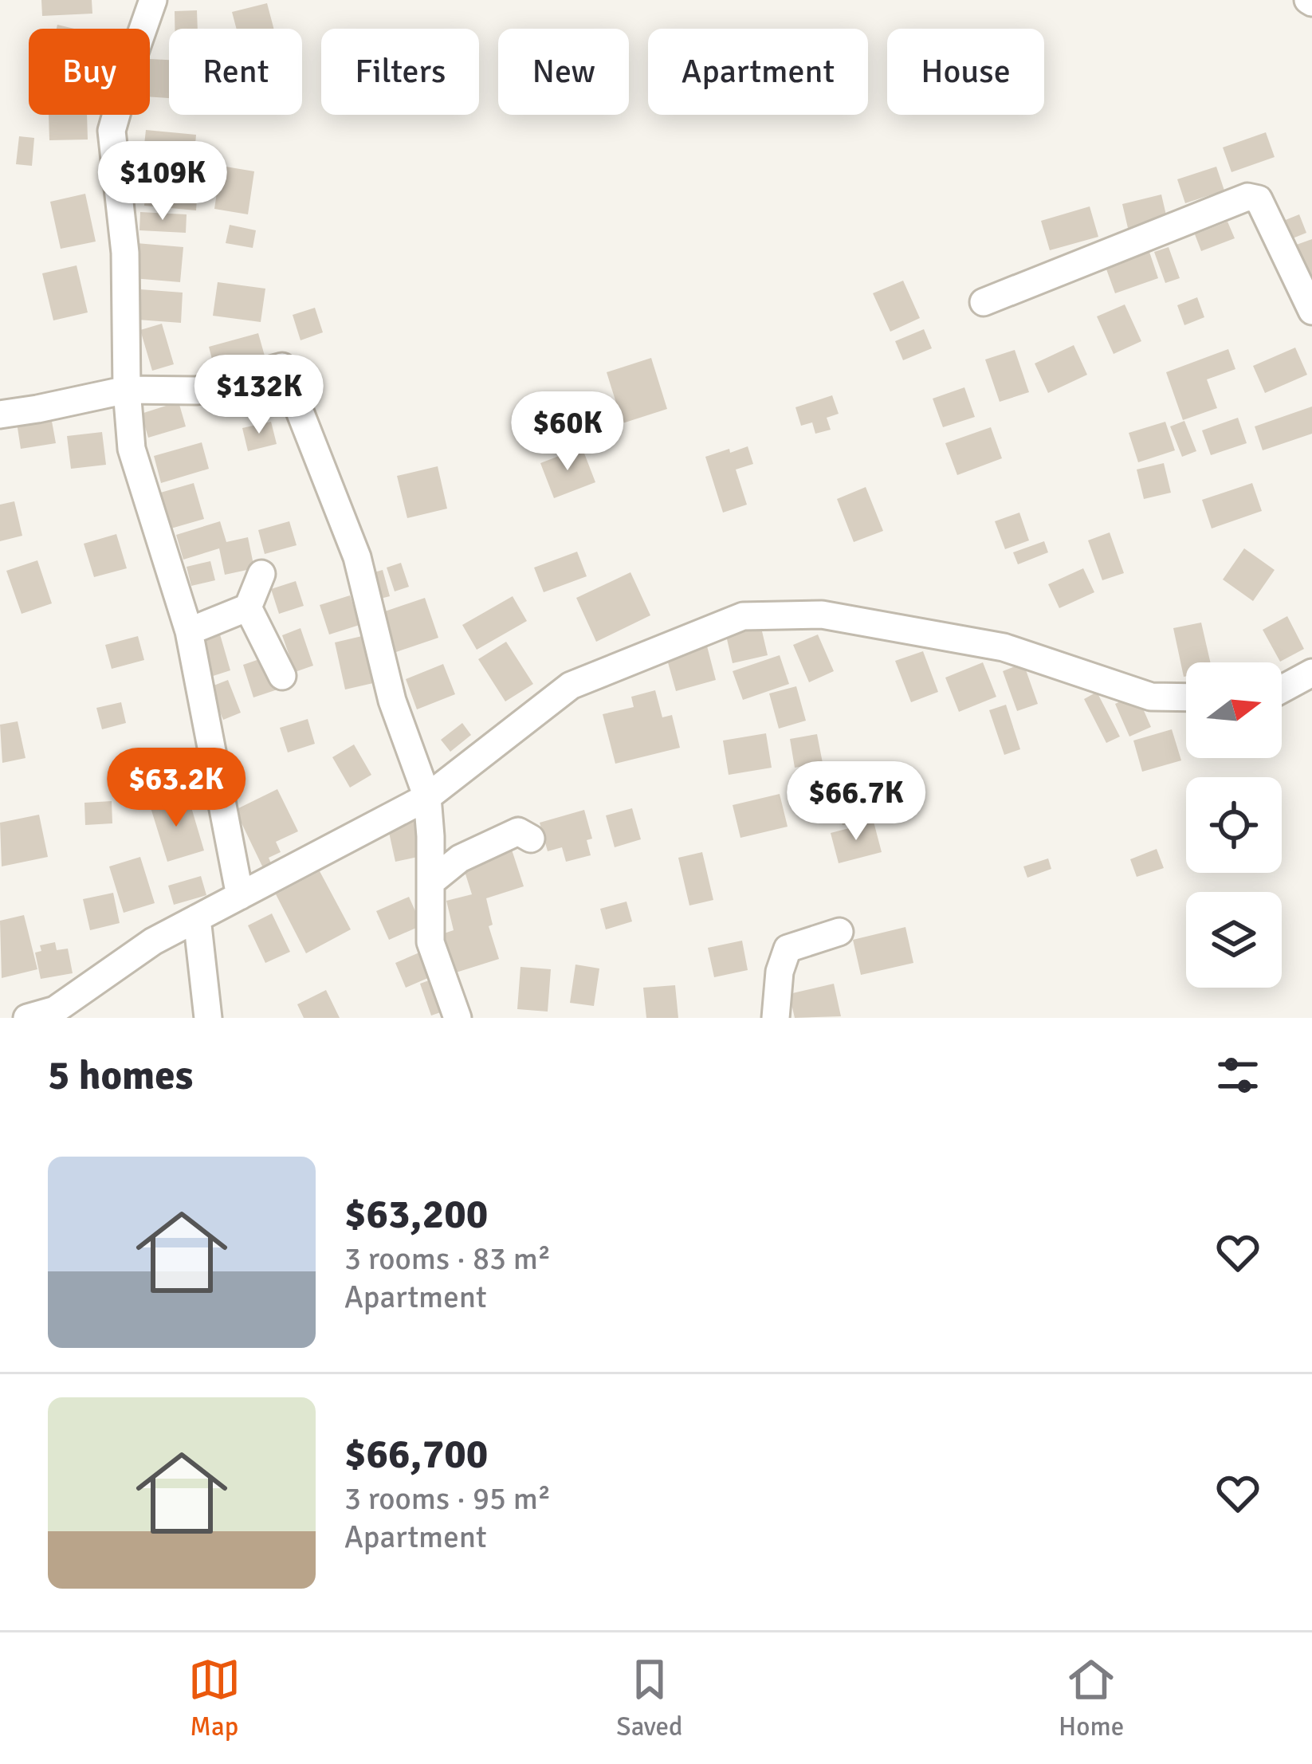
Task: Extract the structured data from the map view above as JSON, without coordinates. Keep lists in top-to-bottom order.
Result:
{
  "north": "right",
  "page": {
    "chip": [
      "Buy",
      "Rent",
      "Filters",
      "New",
      "Apartment",
      "House"
    ],
    "price": [
      "$109K",
      "$132K",
      "$60K",
      "$63.2K",
      "$66.7K"
    ],
    "heading": "5 homes",
    "list": [
      {
        "name": "$63,200",
        "note": "3 rooms · 83 m² · Apartment"
      },
      {
        "name": "$66,700",
        "note": "3 rooms · 95 m² · Apartment"
      }
    ],
    "tabs": ["Map", "Saved", "Home"]
  }
}
